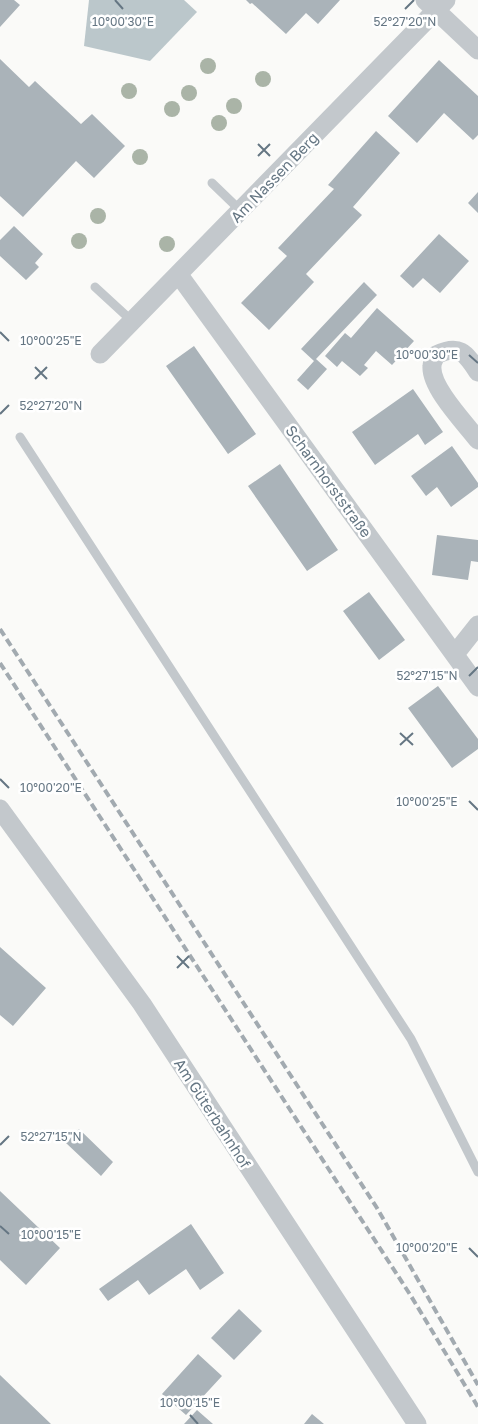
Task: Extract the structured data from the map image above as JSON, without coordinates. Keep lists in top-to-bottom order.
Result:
{
  "streets": {
    "street": ["Am Nassen Berg", "Scharnhorststraße", "Am Güterbahnhof"]
  },
  "crossings": [
    ["Am Nassen Berg", "Scharnhorststraße"]
  ],
  "coordinates": [
    "10°00'30\"E",
    "52°27'20\"N",
    "10°00'25\"E",
    "52°27'15\"N",
    "10°00'20\"E",
    "10°00'15\"E"
  ]
}
